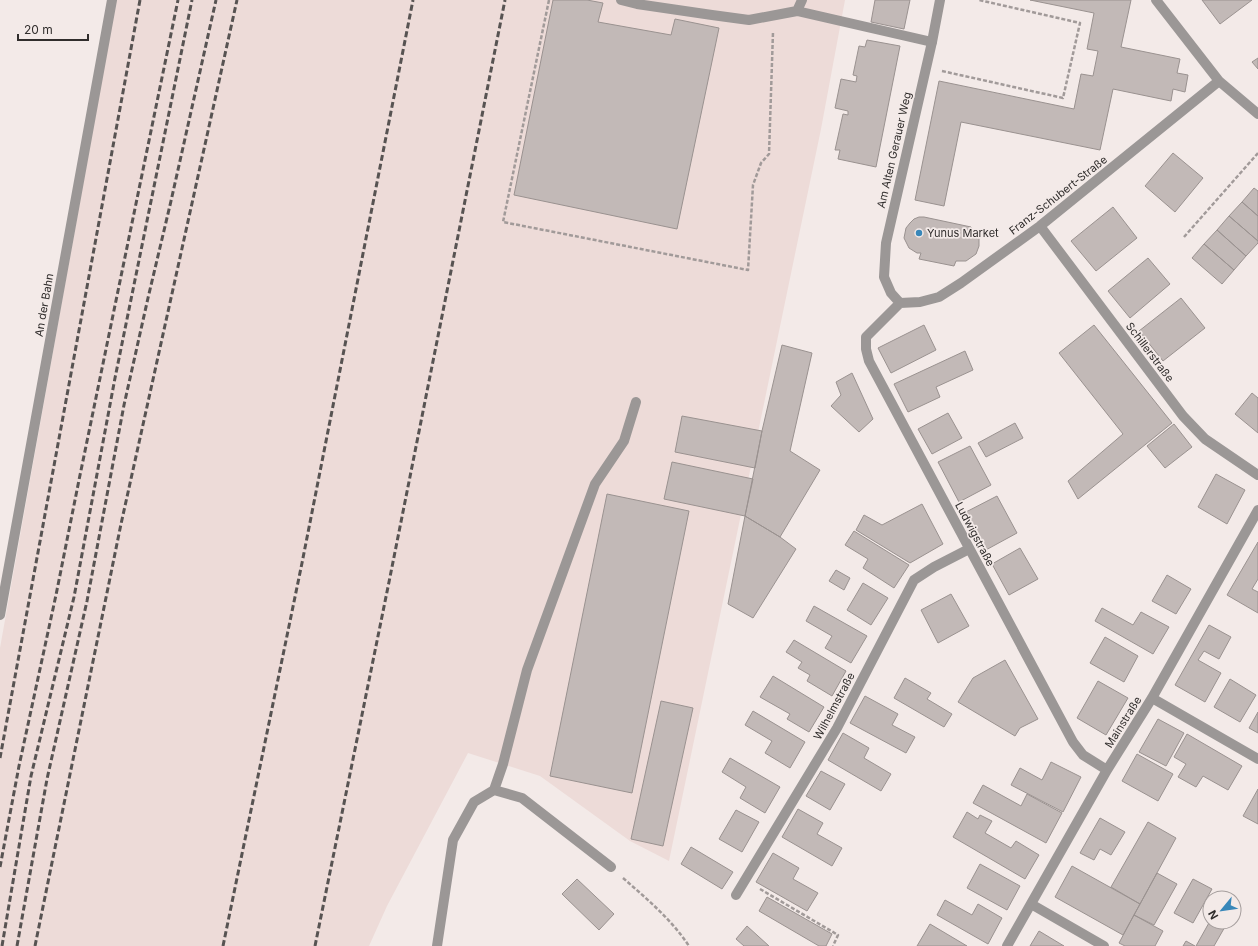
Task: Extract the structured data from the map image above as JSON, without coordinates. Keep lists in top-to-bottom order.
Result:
{
  "streets": {
    "street": [
      "Am Alten Gerauer Weg",
      "Franz-Schubert-Straße",
      "An der Bahn",
      "Schillerstraße",
      "Ludwigstraße",
      "Wilhelmstraße",
      "Mainstraße"
    ]
  },
  "crossings": [
    ["Am Alten Gerauer Weg", "Franz-Schubert-Straße"],
    ["Am Alten Gerauer Weg", "Ludwigstraße"],
    ["Franz-Schubert-Straße", "Schillerstraße"],
    ["Franz-Schubert-Straße", "Ludwigstraße"],
    ["Ludwigstraße", "Wilhelmstraße"],
    ["Ludwigstraße", "Mainstraße"]
  ],
  "places": ["Yunus Market"],
  "scale_bar": "20 m",
  "north": "bottom left"
}
